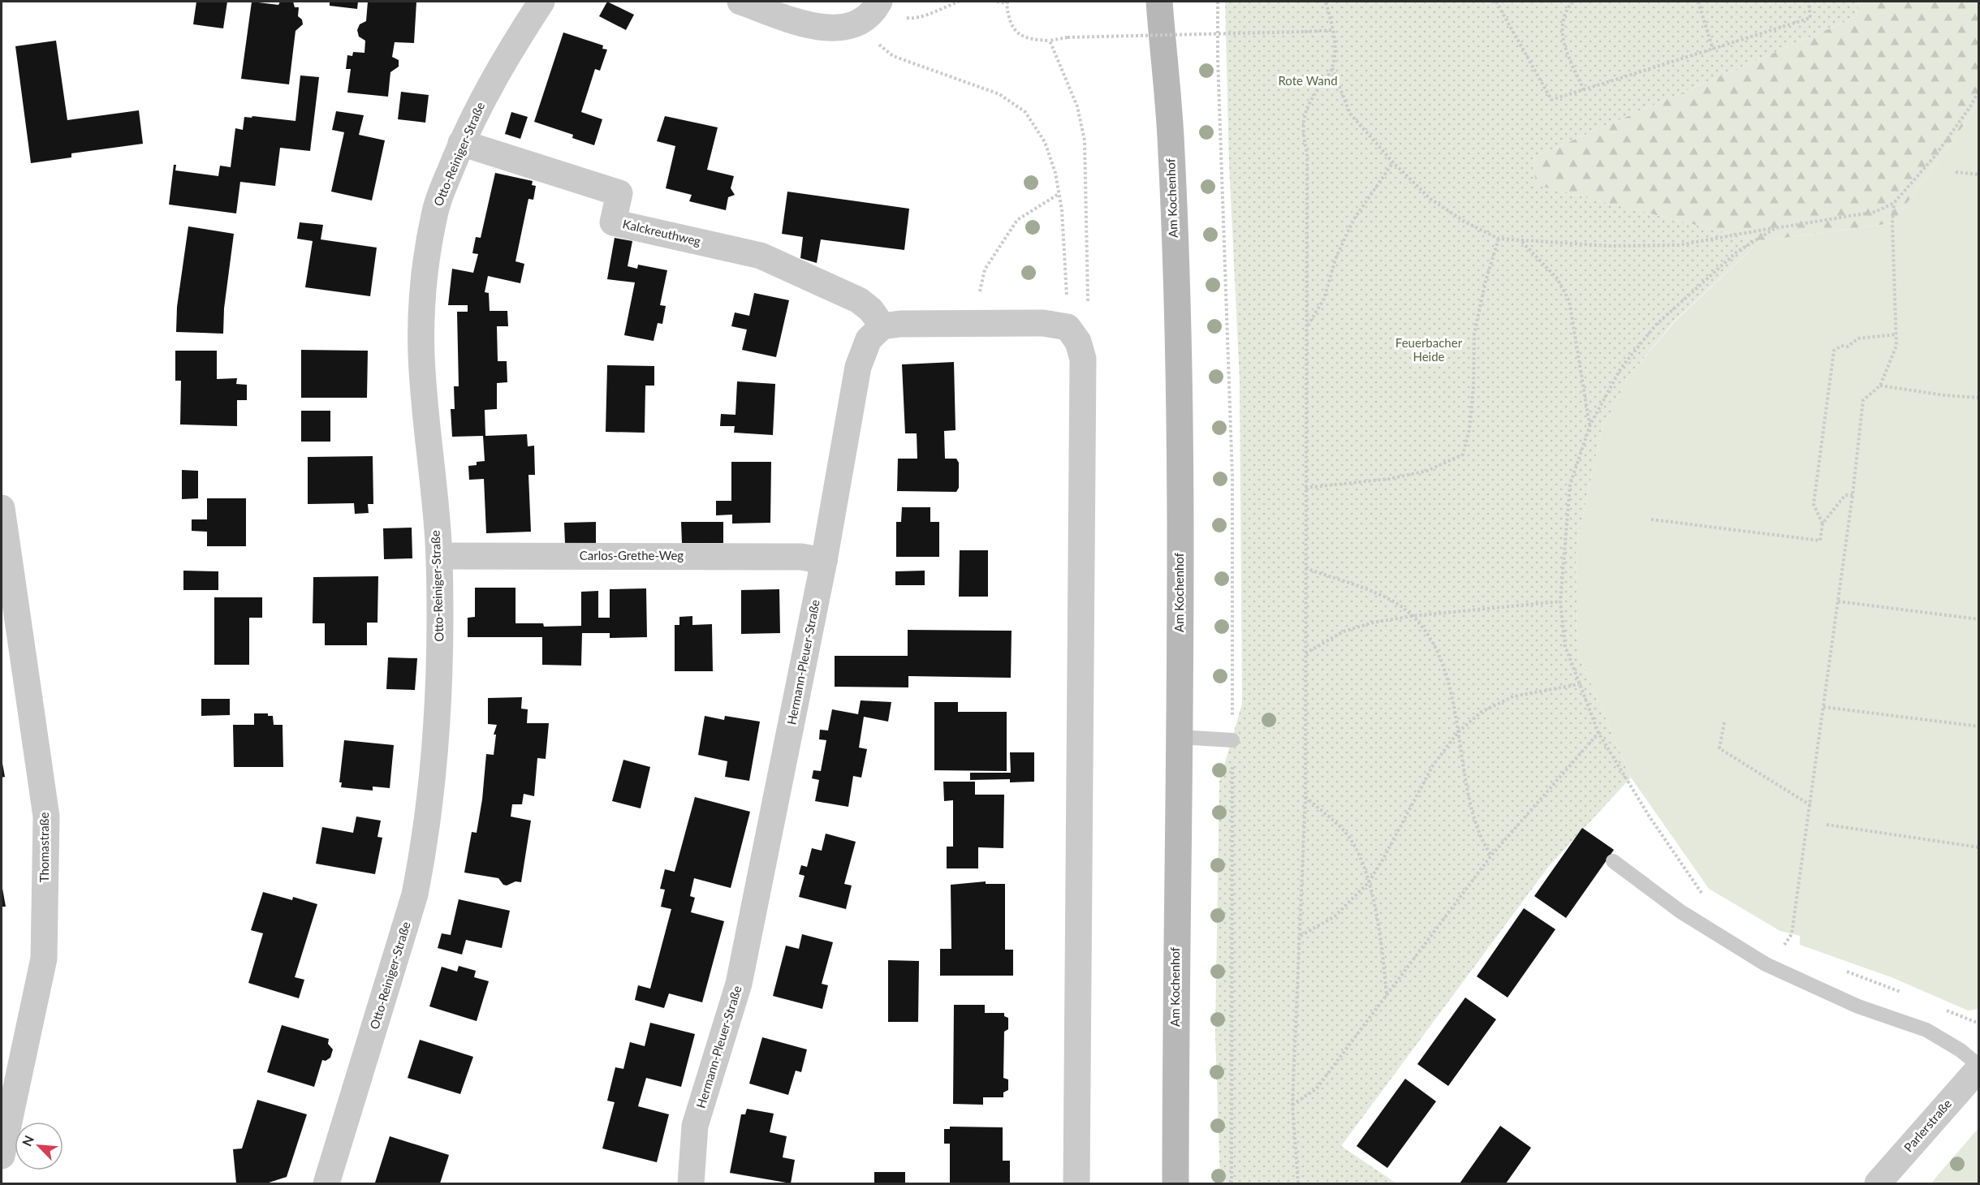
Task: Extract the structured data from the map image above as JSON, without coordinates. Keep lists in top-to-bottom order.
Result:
{
  "streets": {
    "main road": ["Am Kochenhof"],
    "street": [
      "Otto-Reiniger-Straße",
      "Kalckreuthweg",
      "Carlos-Grethe-Weg",
      "Hermann-Pleuer-Straße",
      "Thomastraße",
      "Parlerstraße"
    ]
  },
  "crossings": [
    ["Otto-Reiniger-Straße", "Kalckreuthweg"],
    ["Otto-Reiniger-Straße", "Carlos-Grethe-Weg"],
    ["Kalckreuthweg", "Hermann-Pleuer-Straße"],
    ["Carlos-Grethe-Weg", "Hermann-Pleuer-Straße"]
  ],
  "parks": ["Rote Wand", "Feuerbacher Heide"],
  "north": "top left"
}
